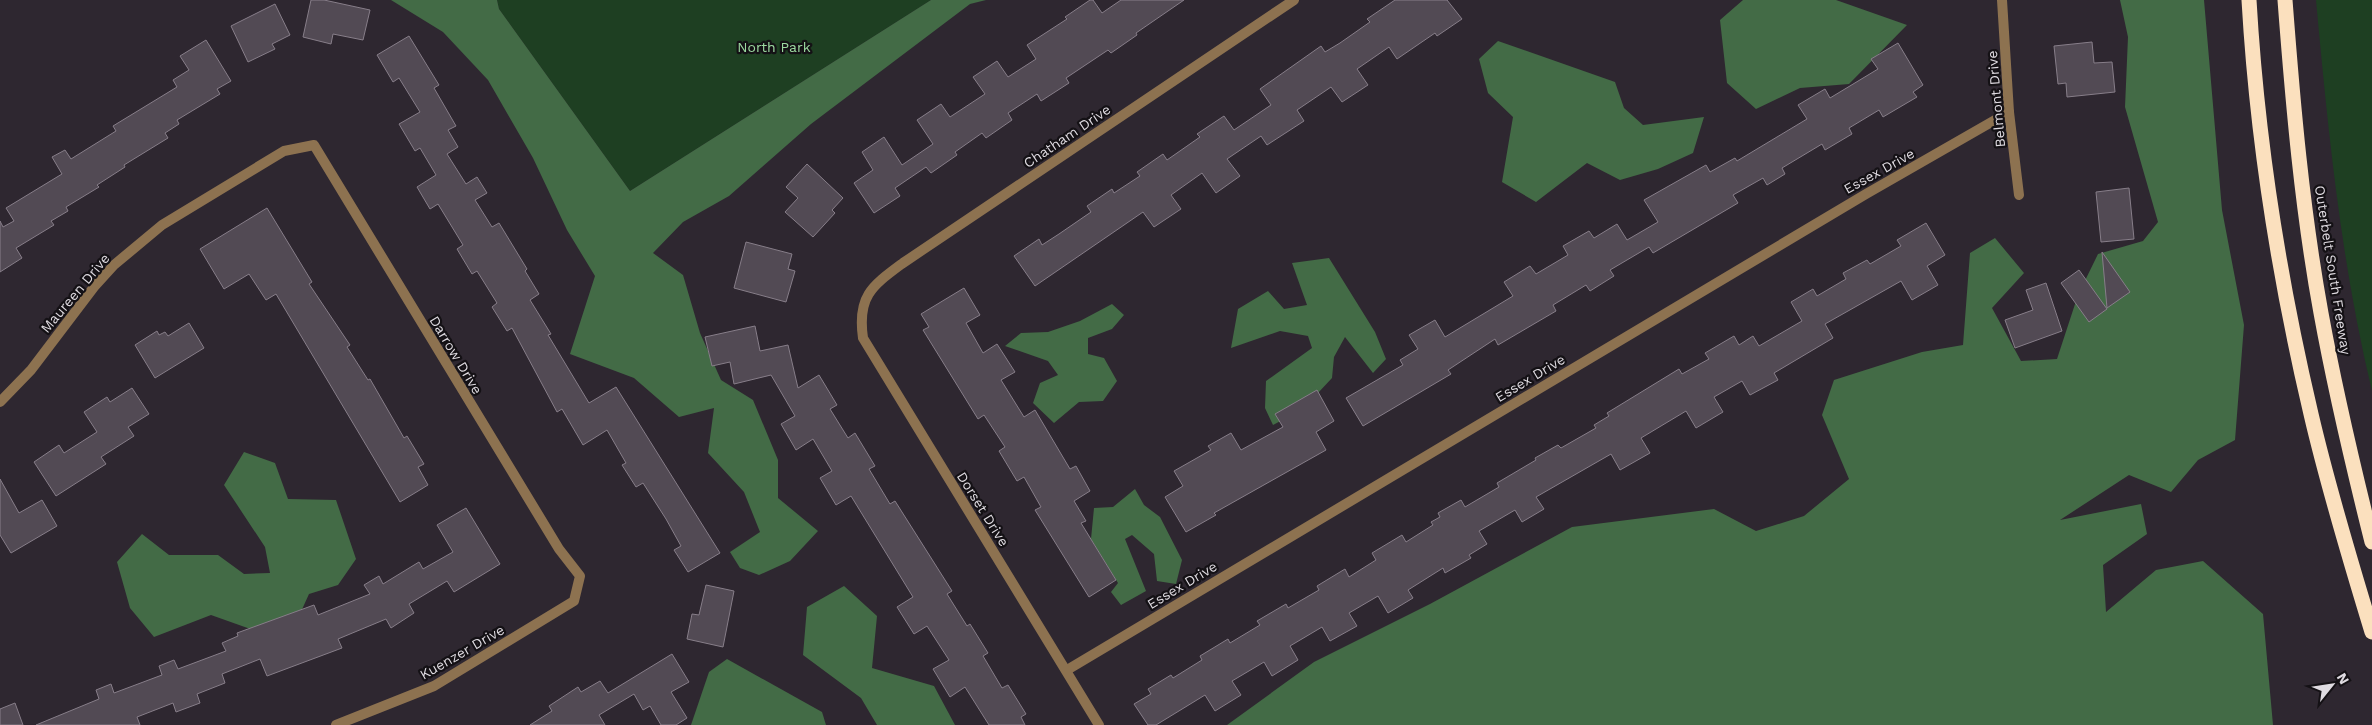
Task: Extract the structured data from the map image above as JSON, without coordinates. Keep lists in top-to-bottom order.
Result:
{
  "streets": {
    "highway": ["Outerbelt South Freeway"],
    "street": [
      "Belmont Drive",
      "Chatham Drive",
      "Essex Drive",
      "Maureen Drive",
      "Darrow Drive",
      "Dorset Drive",
      "Kuenzer Drive"
    ]
  },
  "crossings": [
    ["Belmont Drive", "Essex Drive"],
    ["Chatham Drive", "Dorset Drive"],
    ["Essex Drive", "Dorset Drive"],
    ["Maureen Drive", "Darrow Drive"],
    ["Darrow Drive", "Kuenzer Drive"]
  ],
  "parks": ["North Park"],
  "north": "top right"
}
